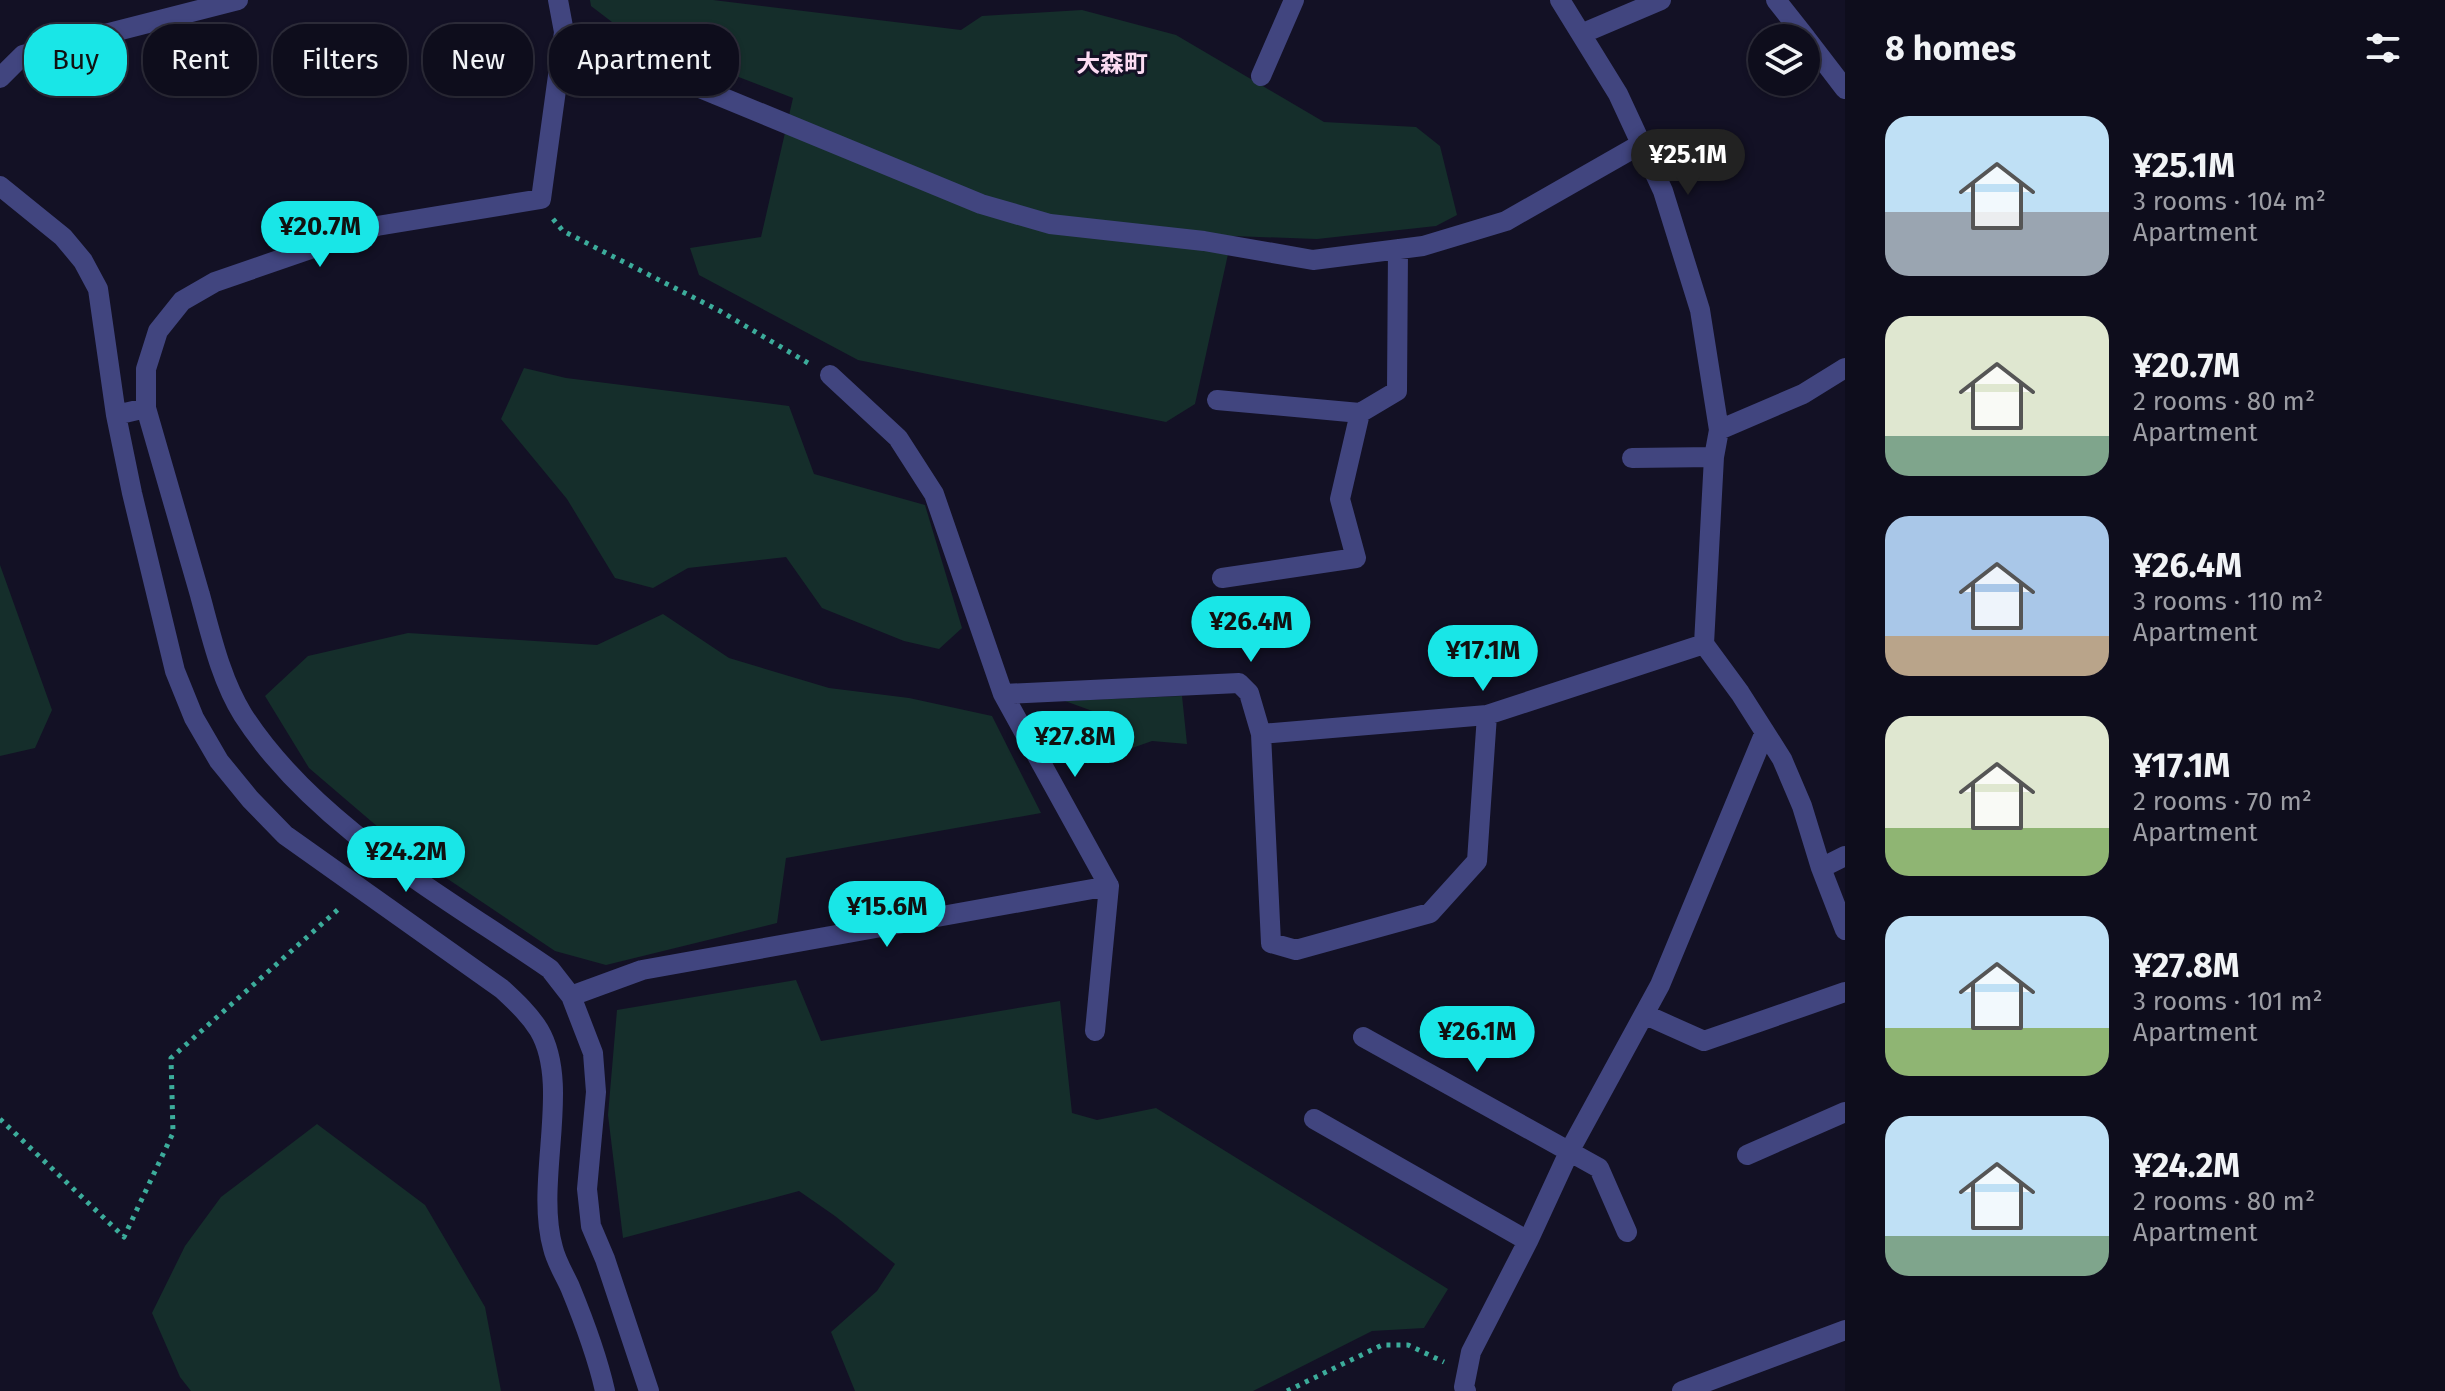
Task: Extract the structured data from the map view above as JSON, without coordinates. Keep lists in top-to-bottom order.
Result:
{
  "districts": ["大森町"],
  "page": {
    "heading": "8 homes",
    "chip": [
      "Buy",
      "Rent",
      "Filters",
      "New",
      "Apartment"
    ],
    "list": [
      {
        "name": "¥25.1M",
        "note": "3 rooms · 104 m² · Apartment"
      },
      {
        "name": "¥20.7M",
        "note": "2 rooms · 80 m² · Apartment"
      },
      {
        "name": "¥26.4M",
        "note": "3 rooms · 110 m² · Apartment"
      },
      {
        "name": "¥17.1M",
        "note": "2 rooms · 70 m² · Apartment"
      },
      {
        "name": "¥27.8M",
        "note": "3 rooms · 101 m² · Apartment"
      },
      {
        "name": "¥24.2M",
        "note": "2 rooms · 80 m² · Apartment"
      }
    ],
    "price": [
      "¥25.1M",
      "¥20.7M",
      "¥26.4M",
      "¥17.1M",
      "¥27.8M",
      "¥24.2M",
      "¥15.6M",
      "¥26.1M"
    ]
  }
}
